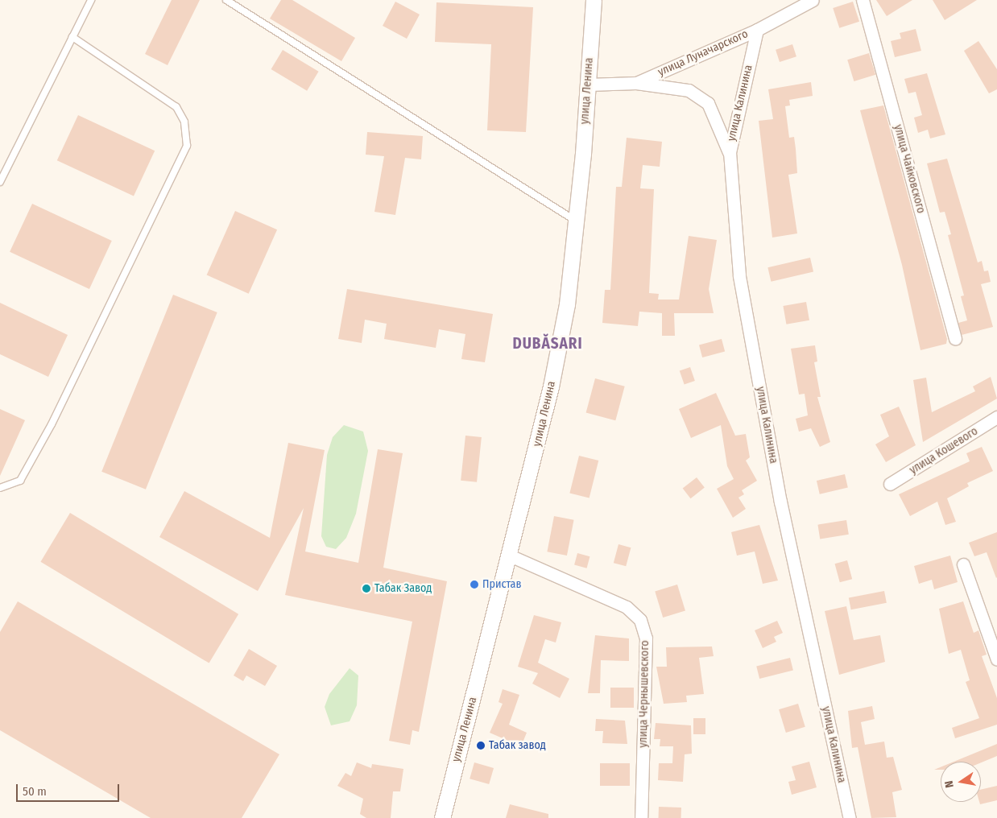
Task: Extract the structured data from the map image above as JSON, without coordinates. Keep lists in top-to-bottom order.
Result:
{
  "streets": {
    "street": [
      "улица Луначарского",
      "улица Ленина",
      "улица Калинина",
      "улица Чайковского",
      "улица Кошевого",
      "улица Чернышевского"
    ]
  },
  "crossings": [
    ["улица Луначарского", "улица Ленина"],
    ["улица Луначарского", "улица Калинина"],
    ["улица Ленина", "улица Чернышевского"]
  ],
  "districts": ["DUBĂSARI"],
  "places": ["Пристав", "Табак Завод", "Табак завод"],
  "scale_bar": "50 m",
  "north": "left"
}
